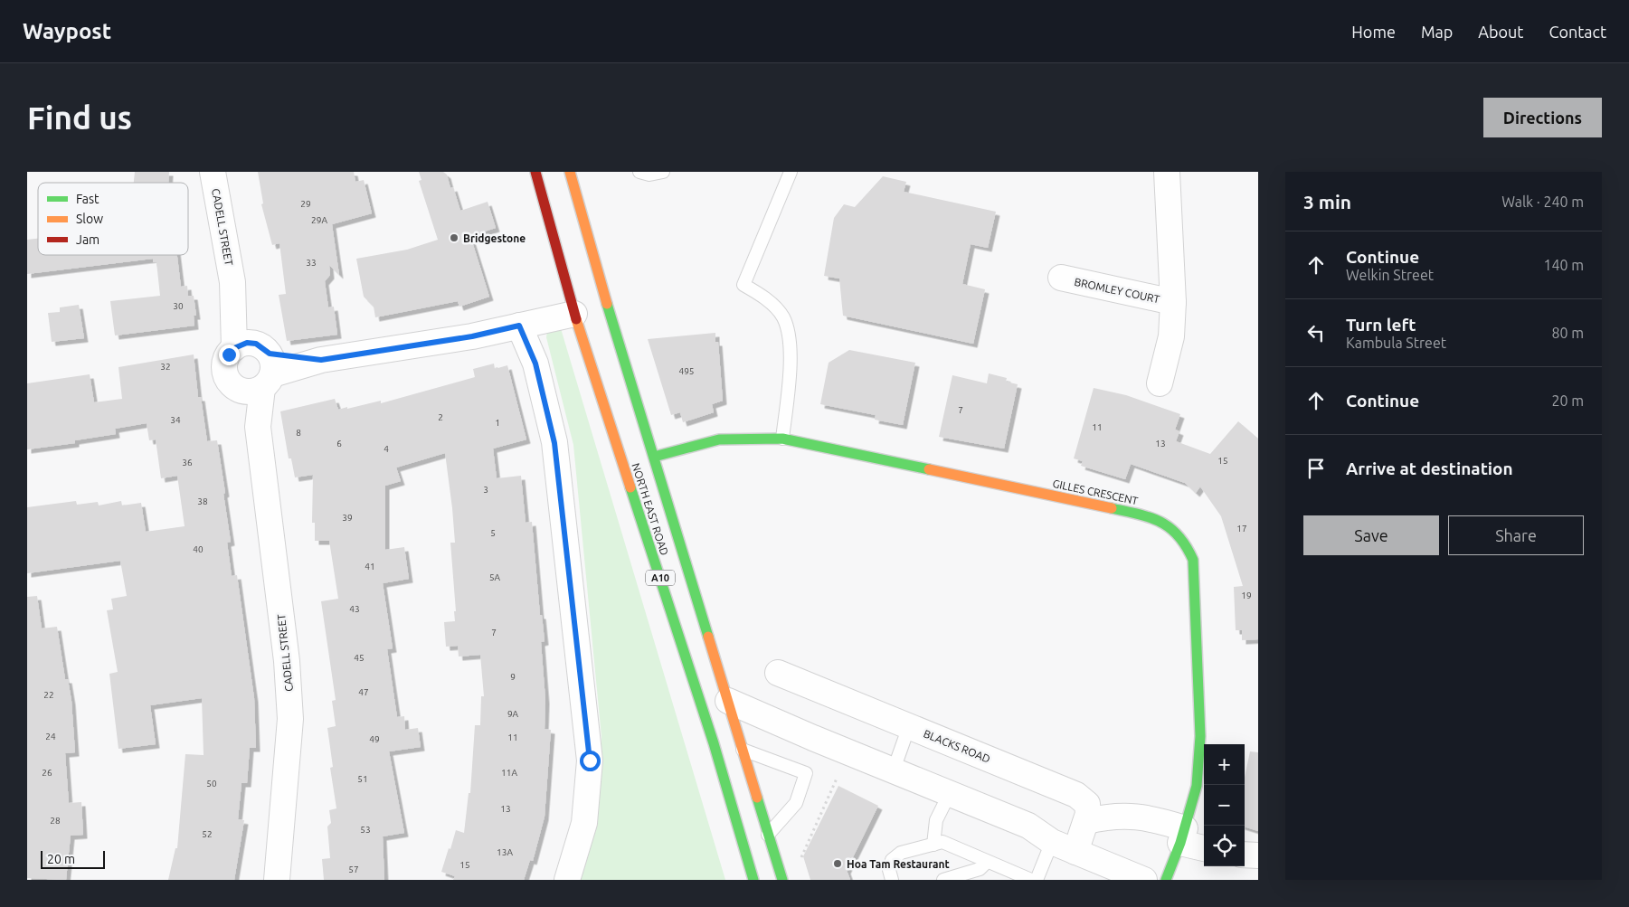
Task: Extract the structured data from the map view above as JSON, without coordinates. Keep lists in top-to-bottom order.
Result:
{
  "streets": {
    "main road": ["GILLES CRESCENT", "NORTH EAST ROAD", "A10"],
    "street": ["CADELL STREET", "BROMLEY COURT", "BLACKS ROAD"]
  },
  "crossings": [
    ["GILLES CRESCENT", "NORTH EAST ROAD"]
  ],
  "places": ["Bridgestone", "Hoa Tam Restaurant"],
  "house_numbers": [
    "29",
    "29A",
    "33",
    "30",
    "32",
    "495",
    "7",
    "2",
    "34",
    "1",
    "11",
    "8",
    "6",
    "13",
    "4",
    "15",
    "36",
    "3",
    "38",
    "39",
    "17",
    "5",
    "40",
    "41",
    "5A",
    "19",
    "43",
    "7",
    "45",
    "9",
    "47",
    "22",
    "9A",
    "24",
    "11",
    "49",
    "26",
    "11A",
    "51",
    "50",
    "13",
    "28",
    "53",
    "52",
    "13A",
    "15",
    "57"
  ],
  "legend": ["Fast", "Slow", "Jam"],
  "scale_bar": "20 m",
  "page": {
    "header": "Waypost",
    "nav": [
      "Home",
      "Map",
      "About",
      "Contact"
    ],
    "buttons": [
      "Directions",
      ["Save", "Share"]
    ],
    "title": "Find us",
    "heading": ["3 min", "Walk · 240 m"],
    "list": [
      ["Continue", "Welkin Street", "140 m"],
      ["Turn left", "Kambula Street", "80 m"],
      ["Continue", "20 m"],
      "Arrive at destination"
    ],
    "map_buttons": ["+", "−"],
    "scale": "20 m"
  }
}
